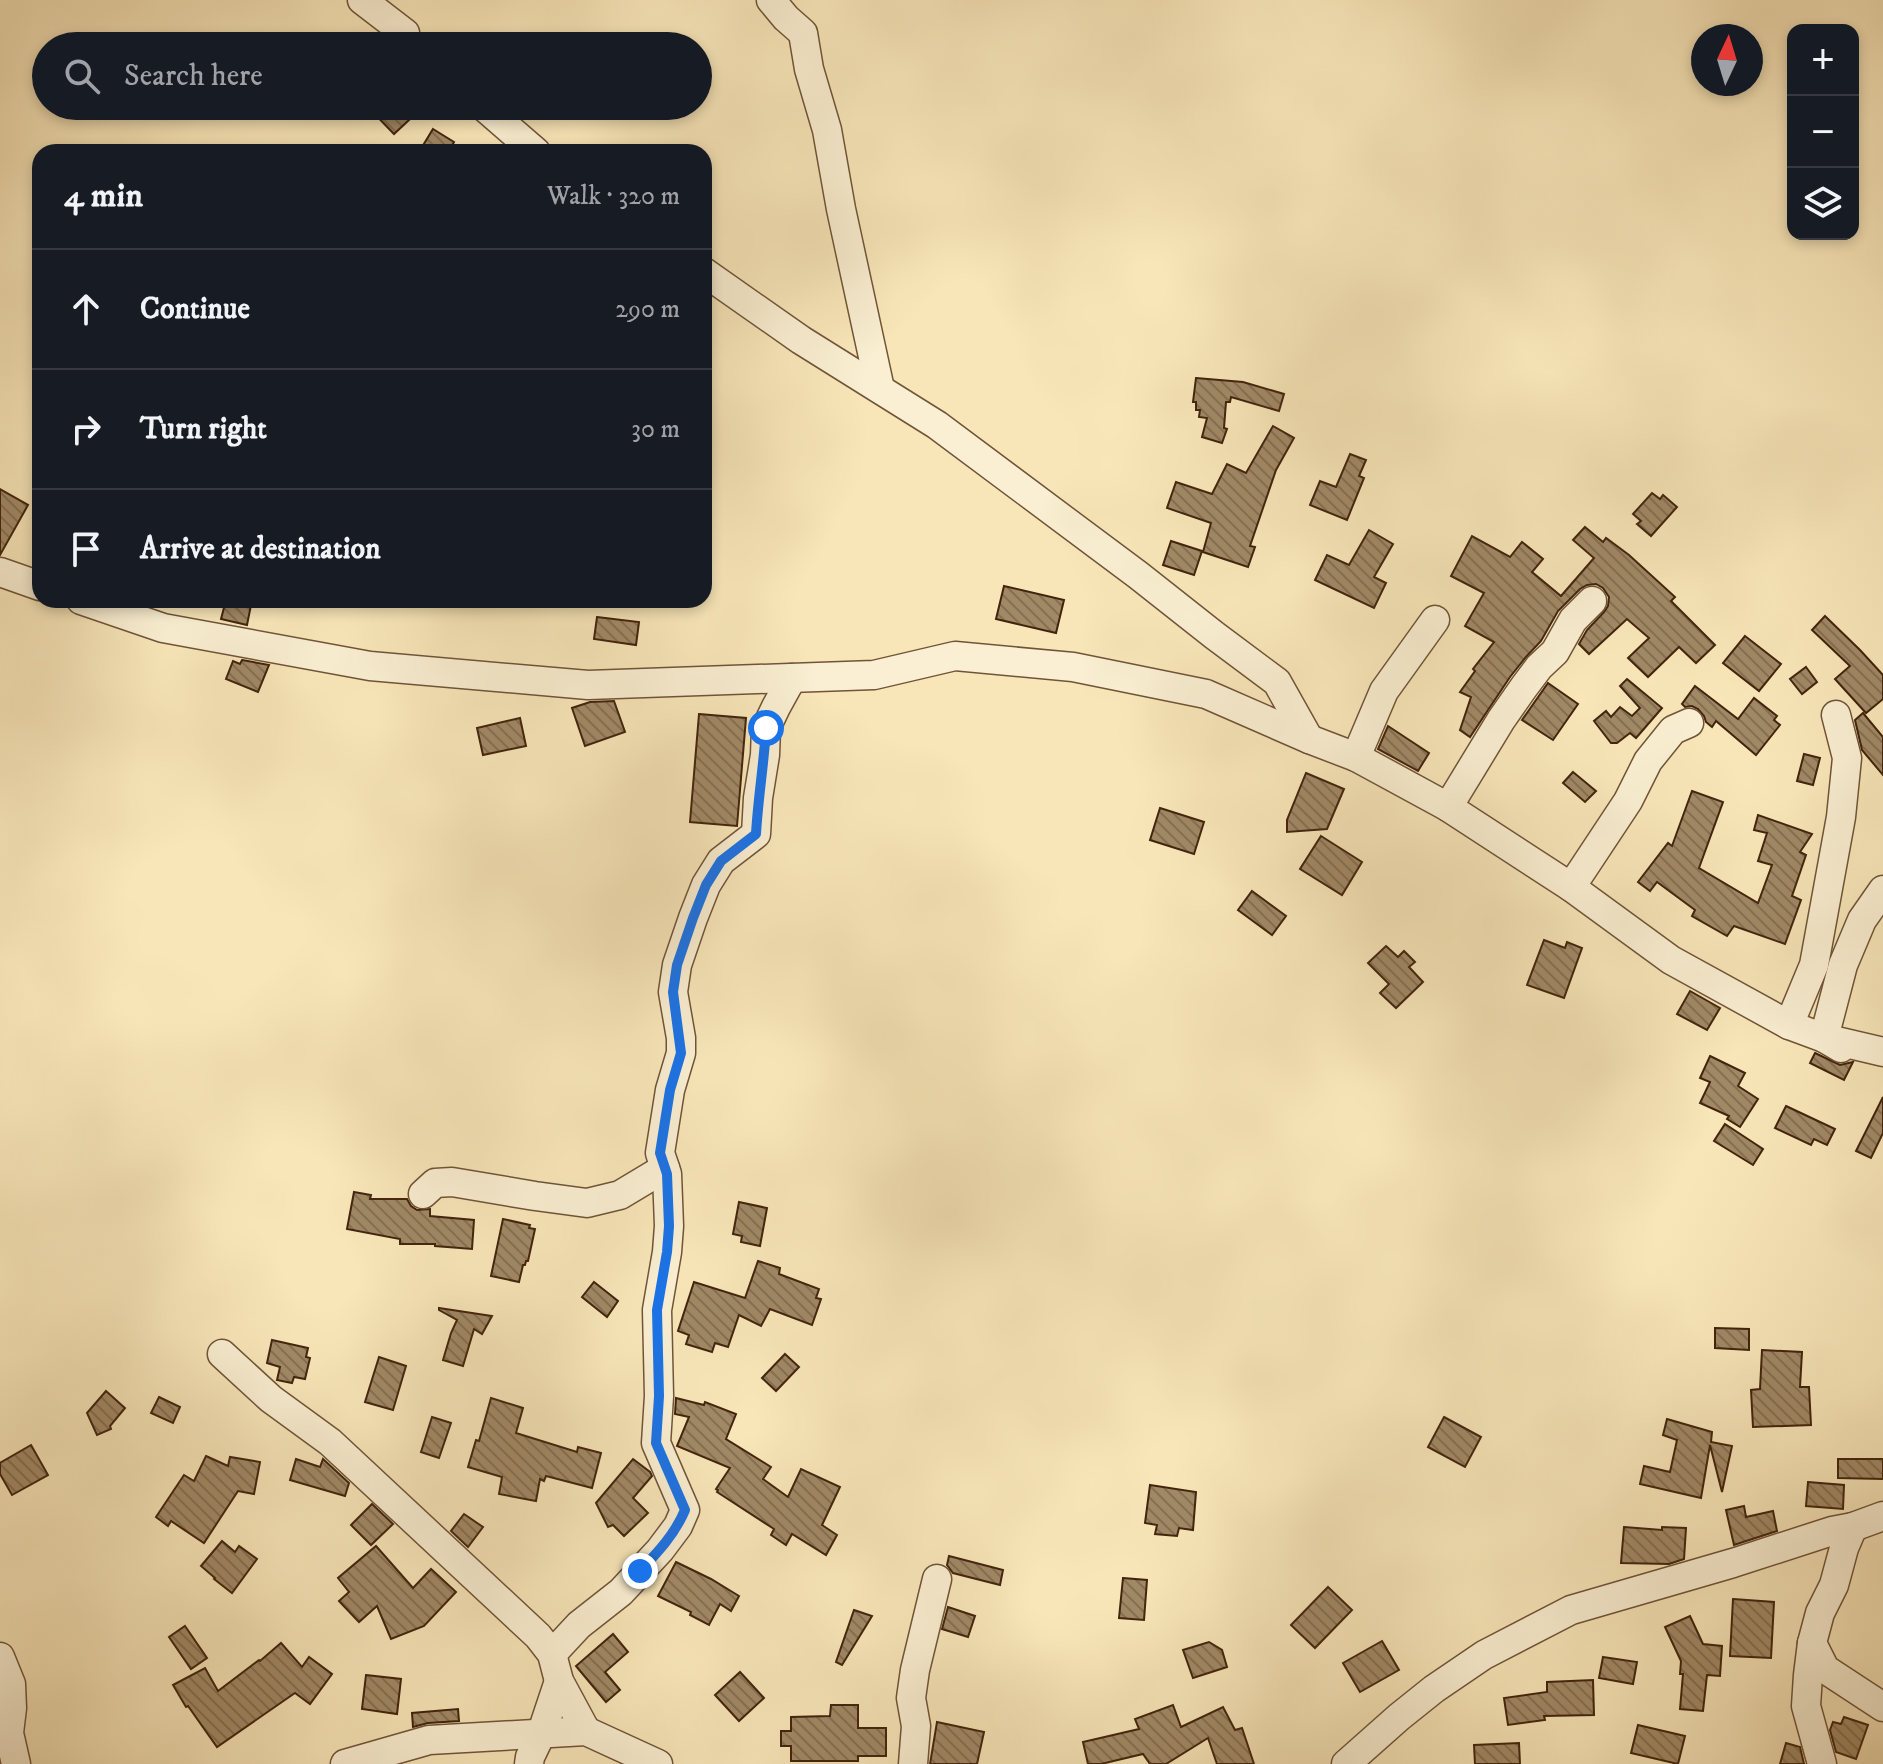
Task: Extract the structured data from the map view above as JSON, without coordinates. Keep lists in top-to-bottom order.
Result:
{
  "north": "top",
  "page": {
    "map_buttons": ["+", "−"],
    "search": "Search here",
    "heading": ["4 min", "Walk · 320 m"],
    "list": [
      ["Continue", "290 m"],
      ["Turn right", "30 m"],
      "Arrive at destination"
    ]
  }
}
